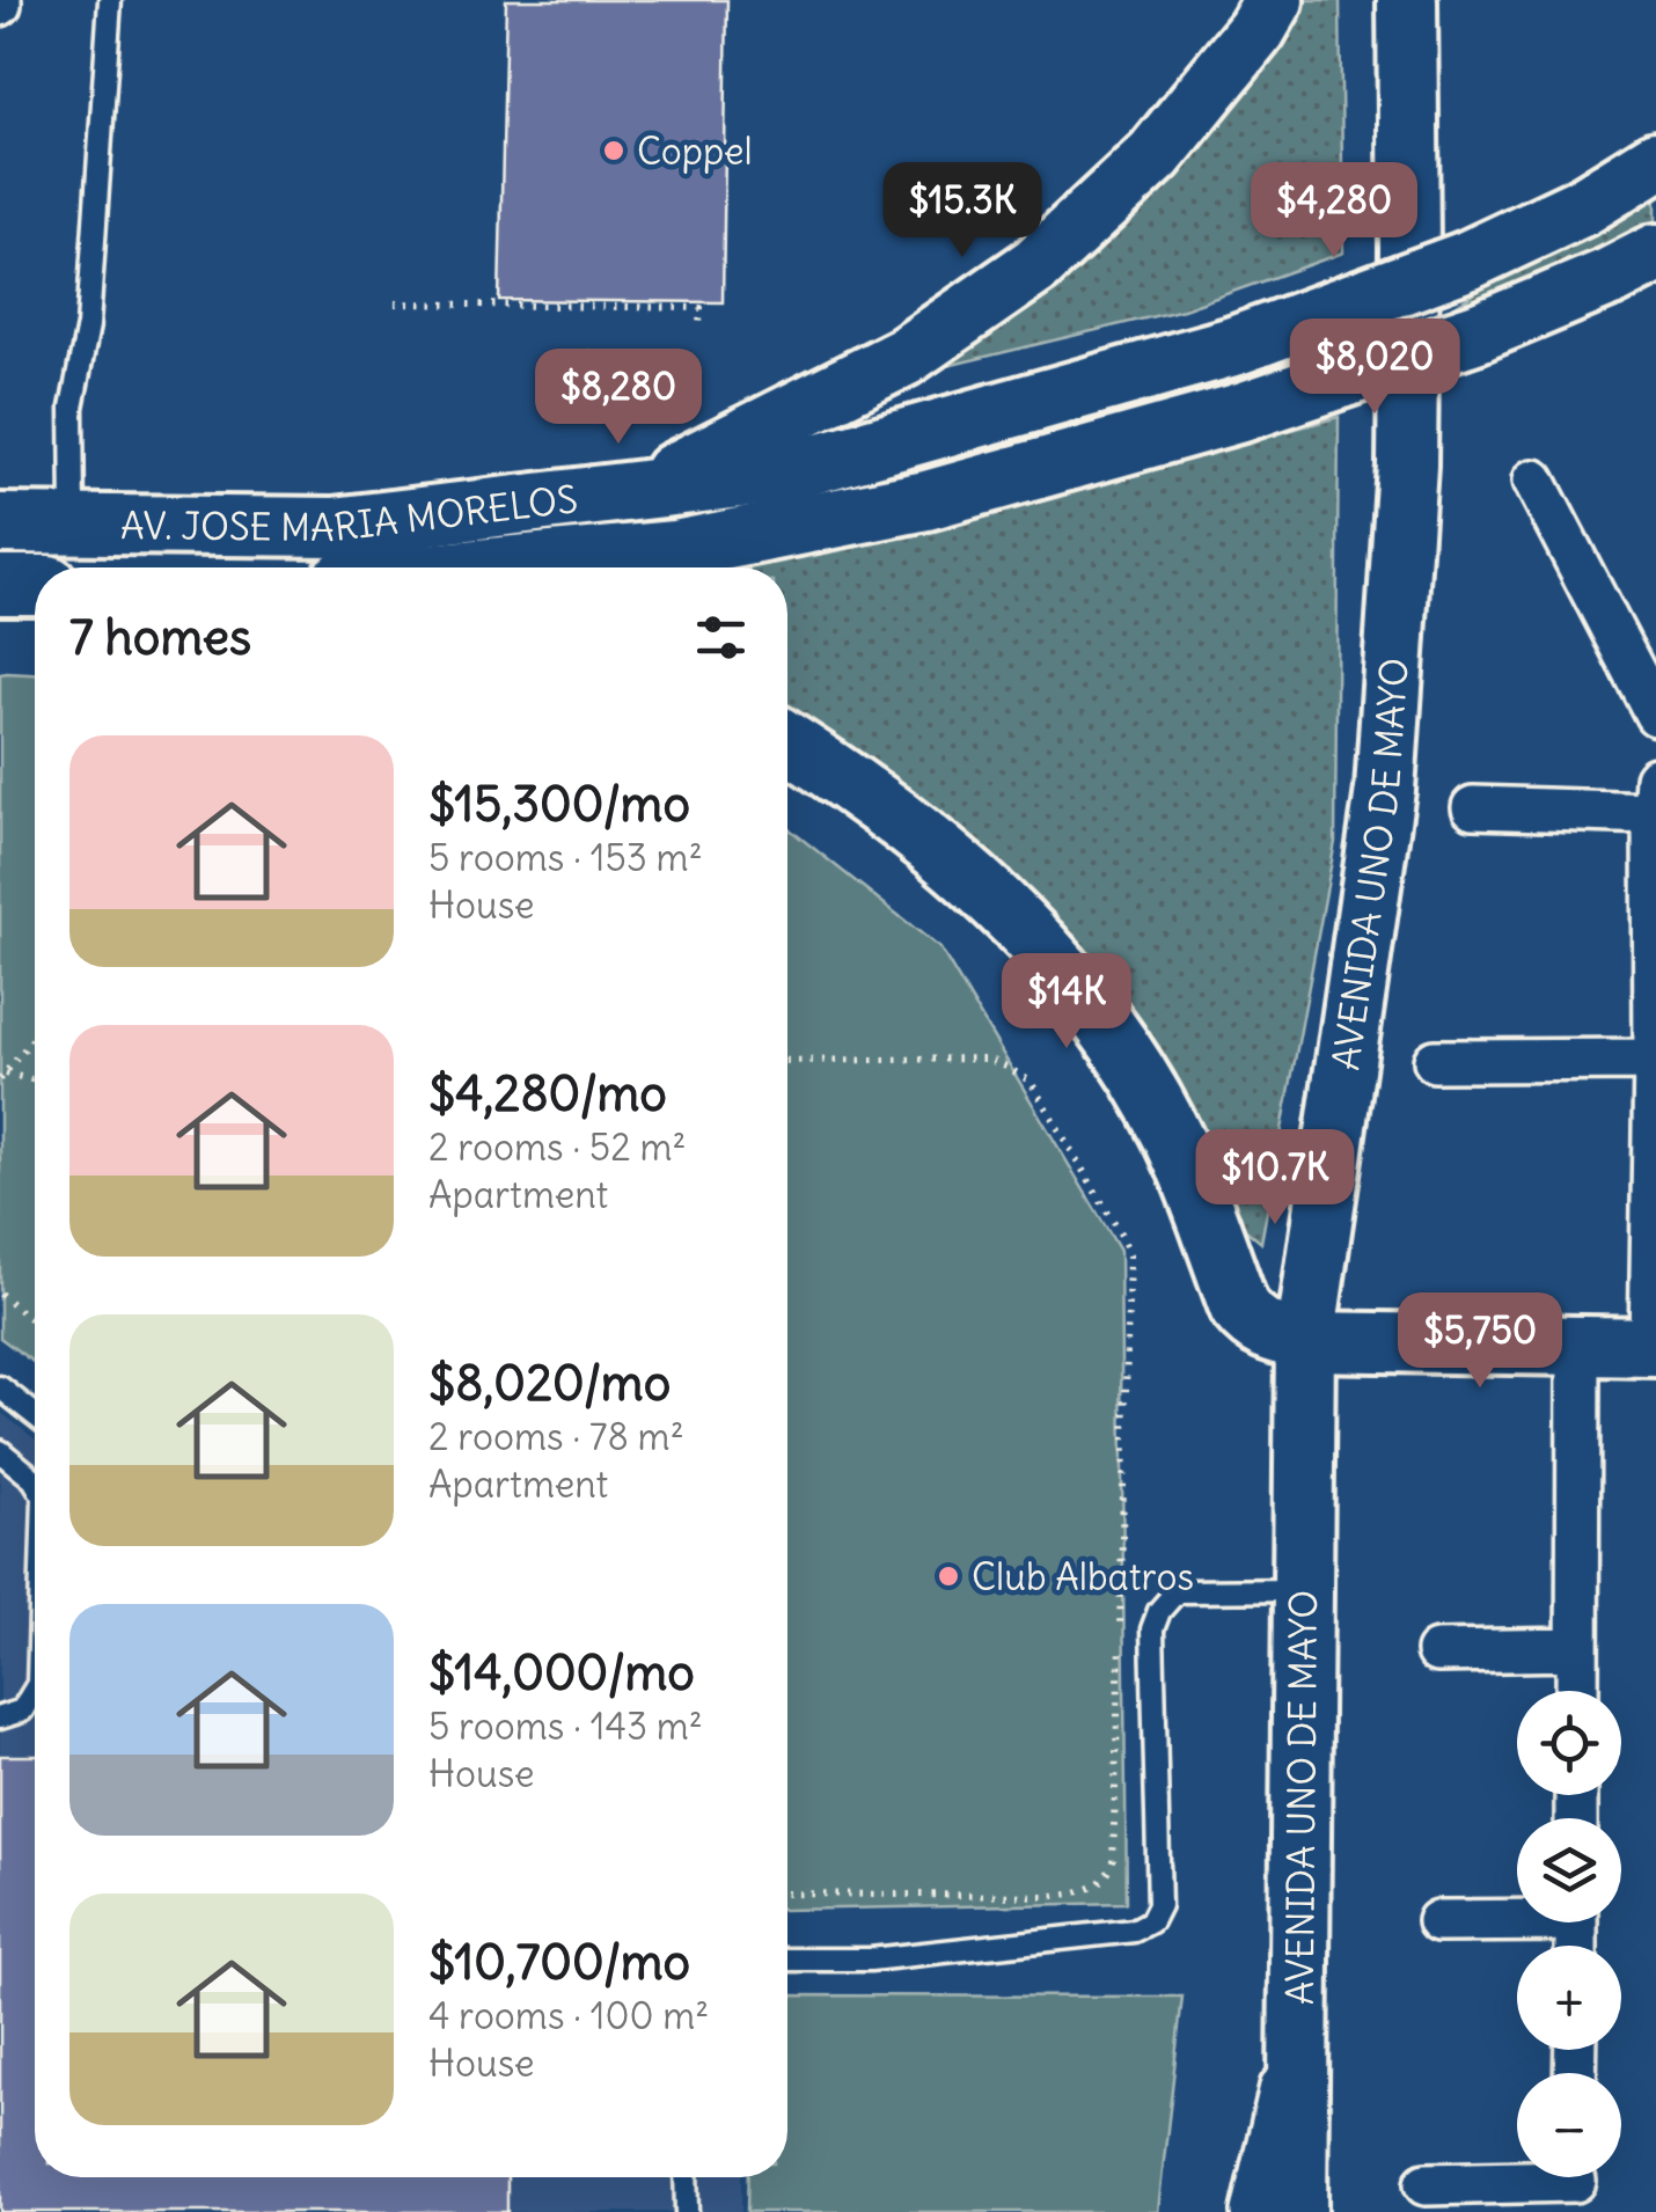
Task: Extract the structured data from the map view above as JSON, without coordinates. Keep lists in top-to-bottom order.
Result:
{
  "streets": {
    "main road": ["AV. JOSE MARIA MORELOS", "AVENIDA UNO DE MAYO"]
  },
  "places": ["Coppel", "Club Albatros"],
  "page": {
    "price": [
      "$15.3K",
      "$4,280",
      "$8,020",
      "$8,280",
      "$14K",
      "$10.7K",
      "$5,750"
    ],
    "heading": "7 homes",
    "list": [
      {
        "name": "$15,300/mo",
        "note": "5 rooms · 153 m² · House"
      },
      {
        "name": "$4,280/mo",
        "note": "2 rooms · 52 m² · Apartment"
      },
      {
        "name": "$8,020/mo",
        "note": "2 rooms · 78 m² · Apartment"
      },
      {
        "name": "$14,000/mo",
        "note": "5 rooms · 143 m² · House"
      },
      {
        "name": "$10,700/mo",
        "note": "4 rooms · 100 m² · House"
      }
    ],
    "map_buttons": ["+", "−"]
  }
}
